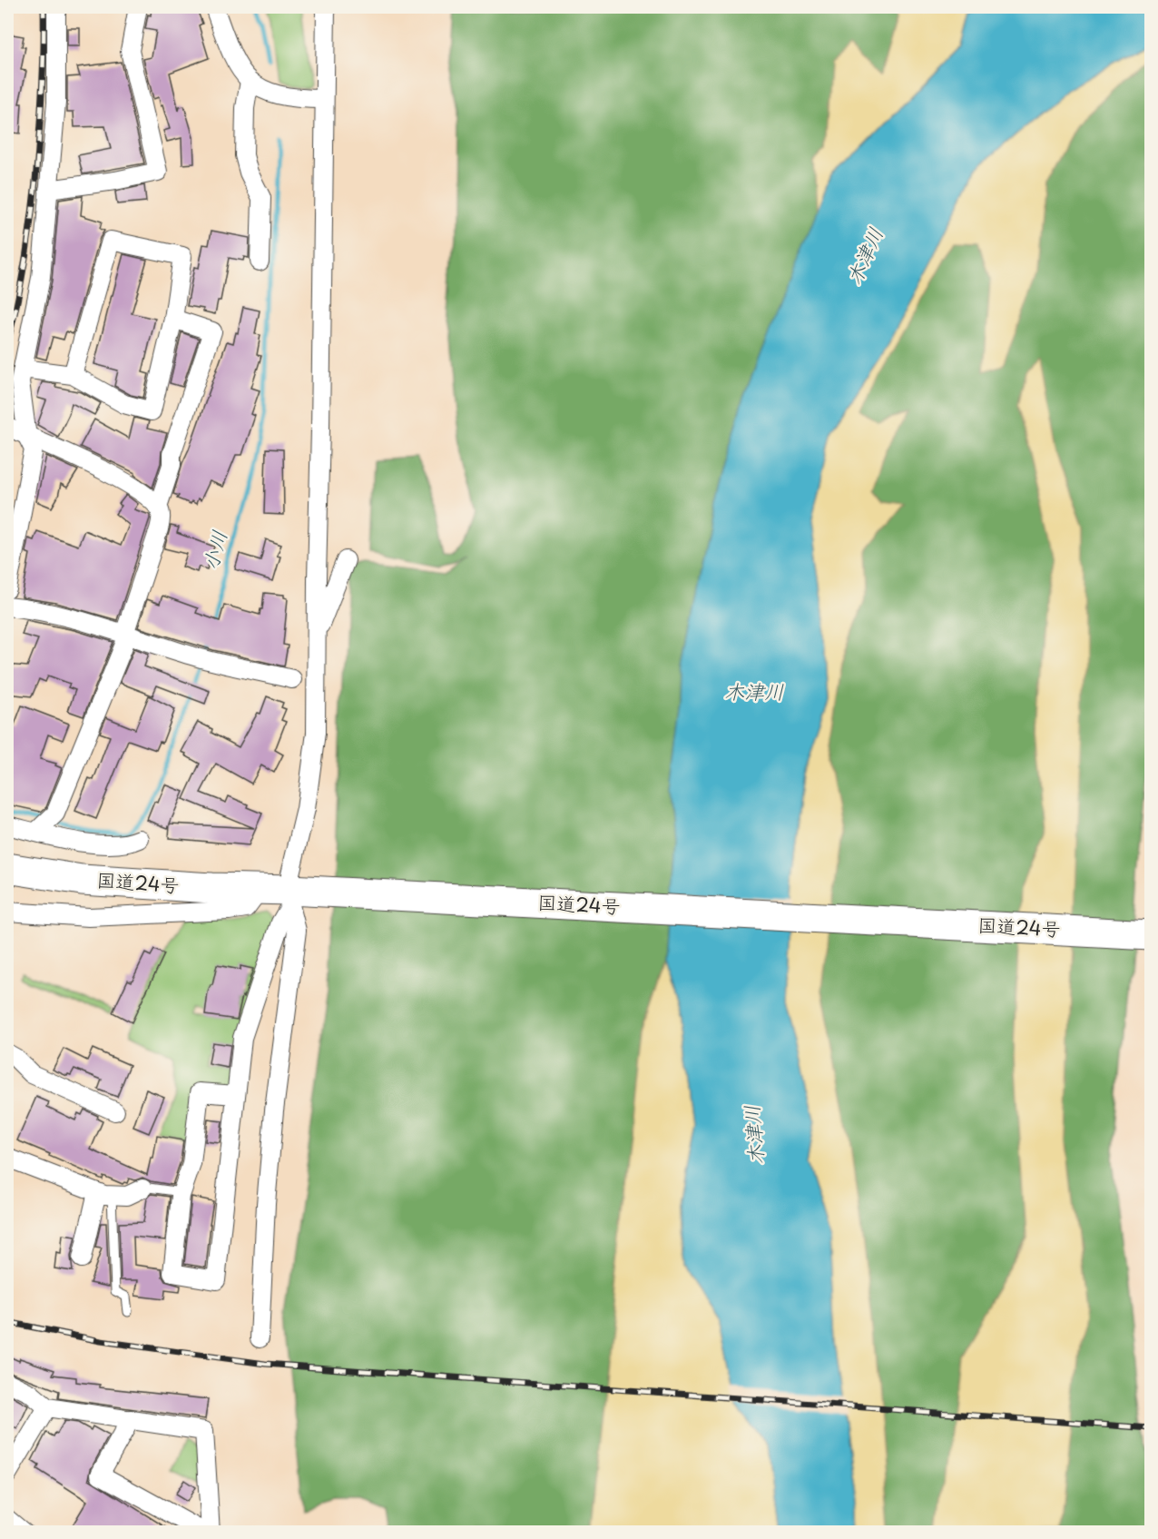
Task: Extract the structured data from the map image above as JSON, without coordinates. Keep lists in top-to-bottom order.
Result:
{
  "streets": {
    "highway": ["国道24号"]
  },
  "water": ["木津川", "小川"]
}
